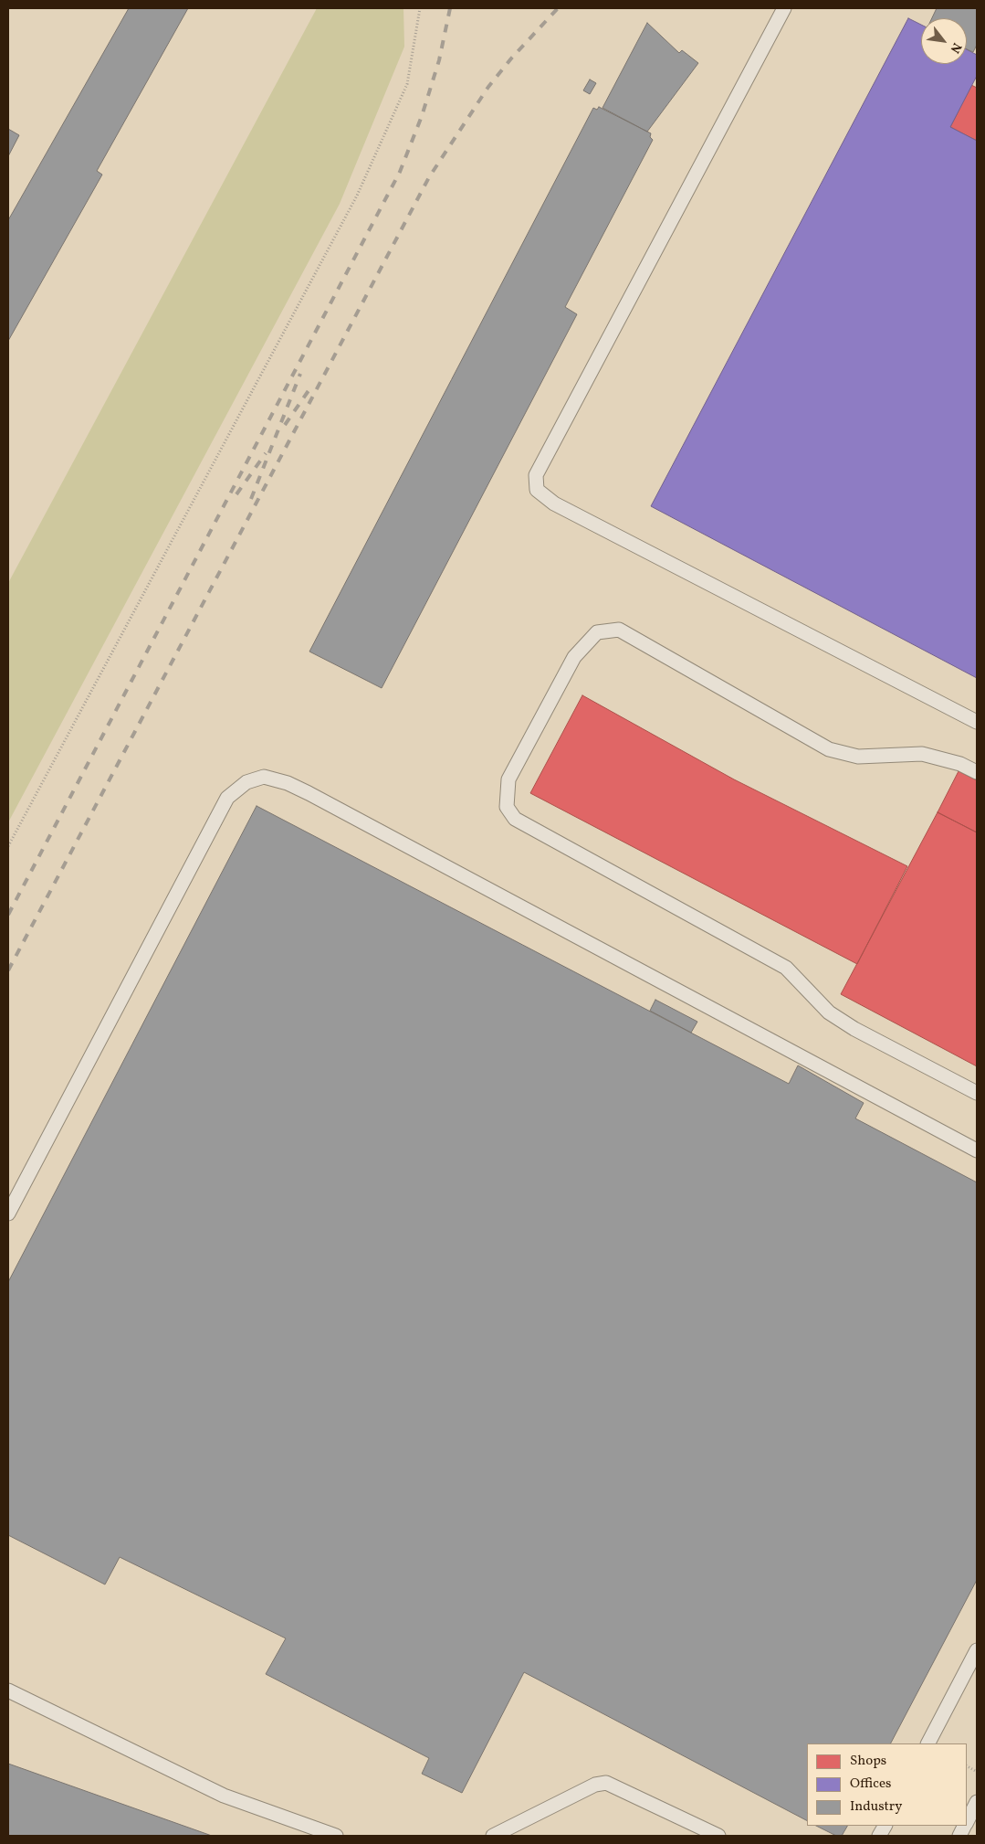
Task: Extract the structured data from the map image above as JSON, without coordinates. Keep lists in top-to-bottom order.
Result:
{
  "legend": ["Shops", "Offices", "Industry"],
  "north": "bottom right"
}
